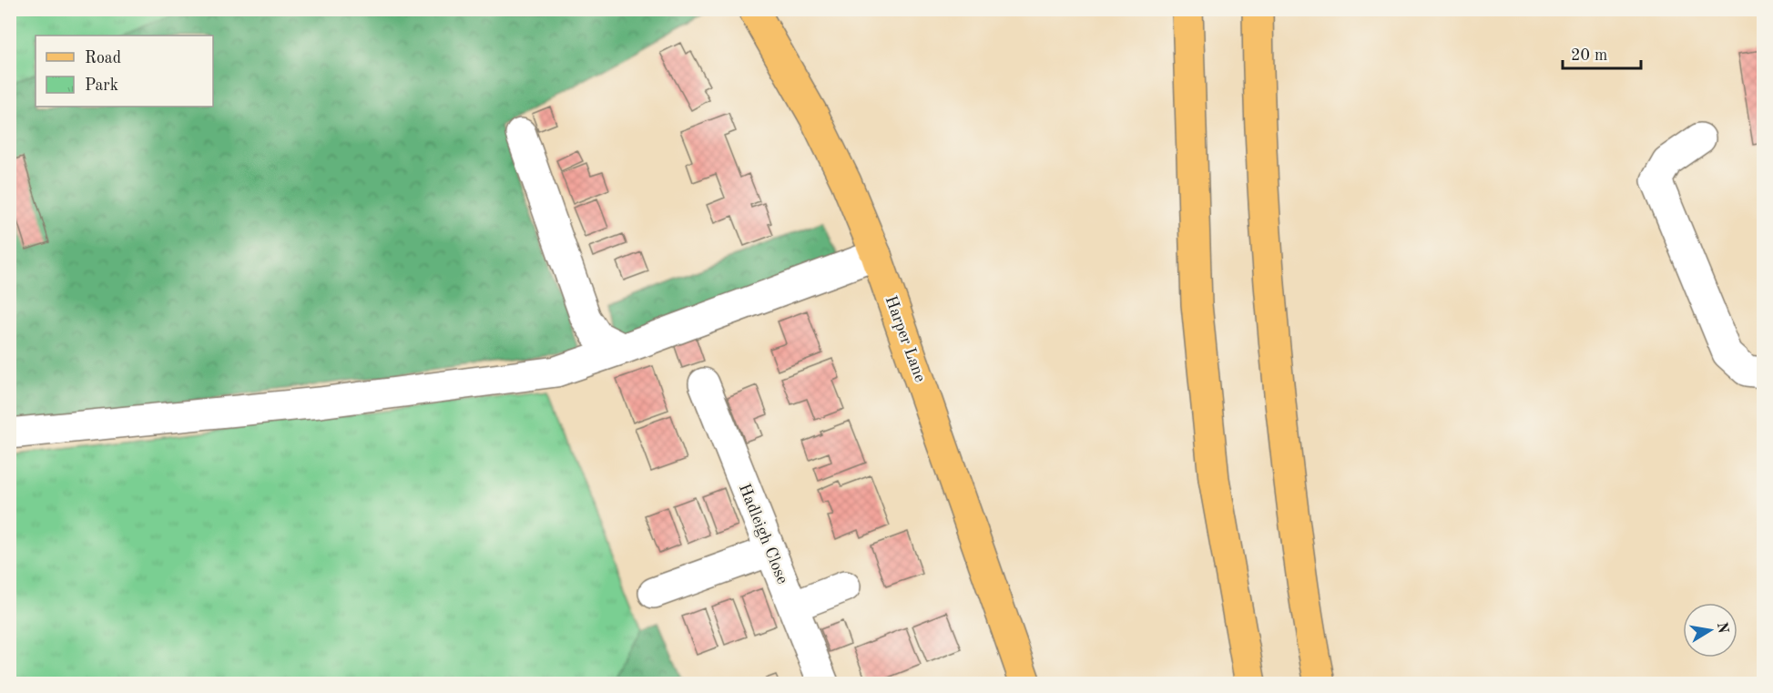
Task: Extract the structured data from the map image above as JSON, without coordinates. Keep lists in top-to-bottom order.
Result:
{
  "streets": {
    "main road": ["Harper Lane"],
    "street": ["Hadleigh Close"]
  },
  "legend": ["Road", "Park"],
  "scale_bar": "20 m",
  "north": "right"
}
